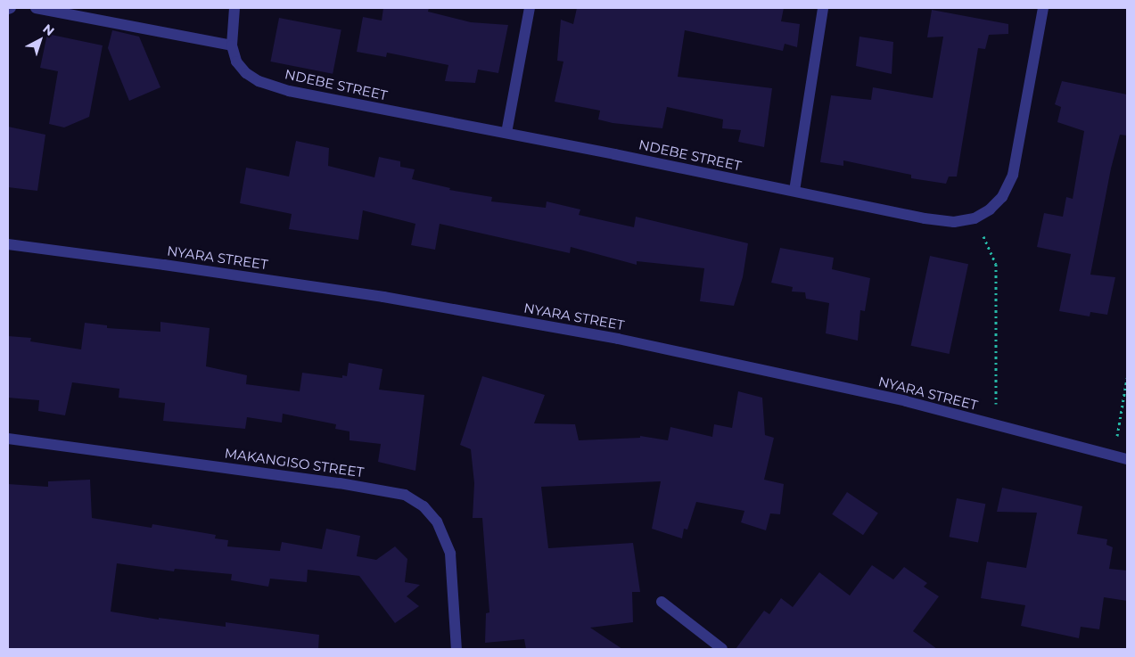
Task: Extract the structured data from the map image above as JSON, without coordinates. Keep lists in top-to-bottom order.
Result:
{
  "streets": {
    "street": ["NDEBE STREET", "NYARA STREET", "MAKANGISO STREET"]
  },
  "north": "top right"
}
